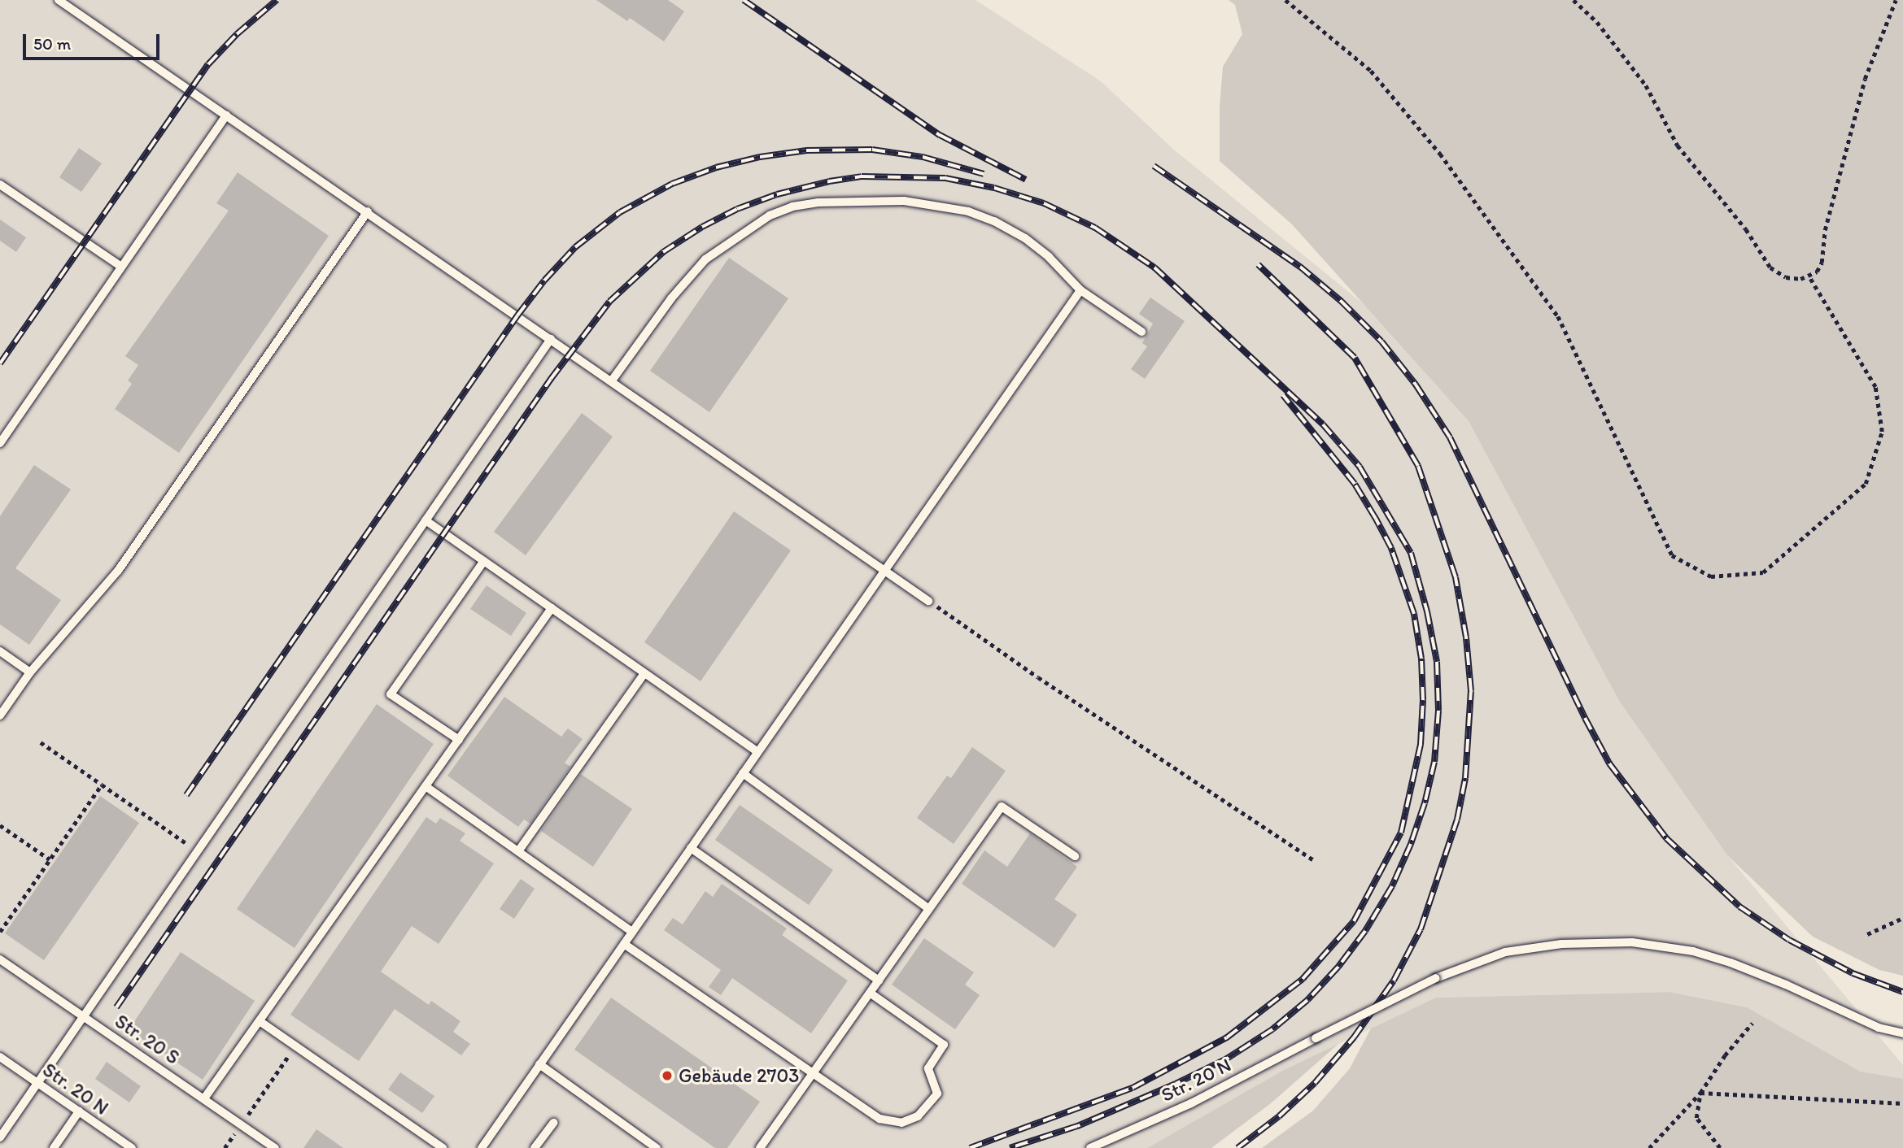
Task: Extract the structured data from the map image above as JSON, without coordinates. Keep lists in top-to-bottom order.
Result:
{
  "streets": {
    "lane": ["Str. 20 S", "Str. 20 N"]
  },
  "places": ["Gebäude 2703"],
  "scale_bar": "50 m"
}
